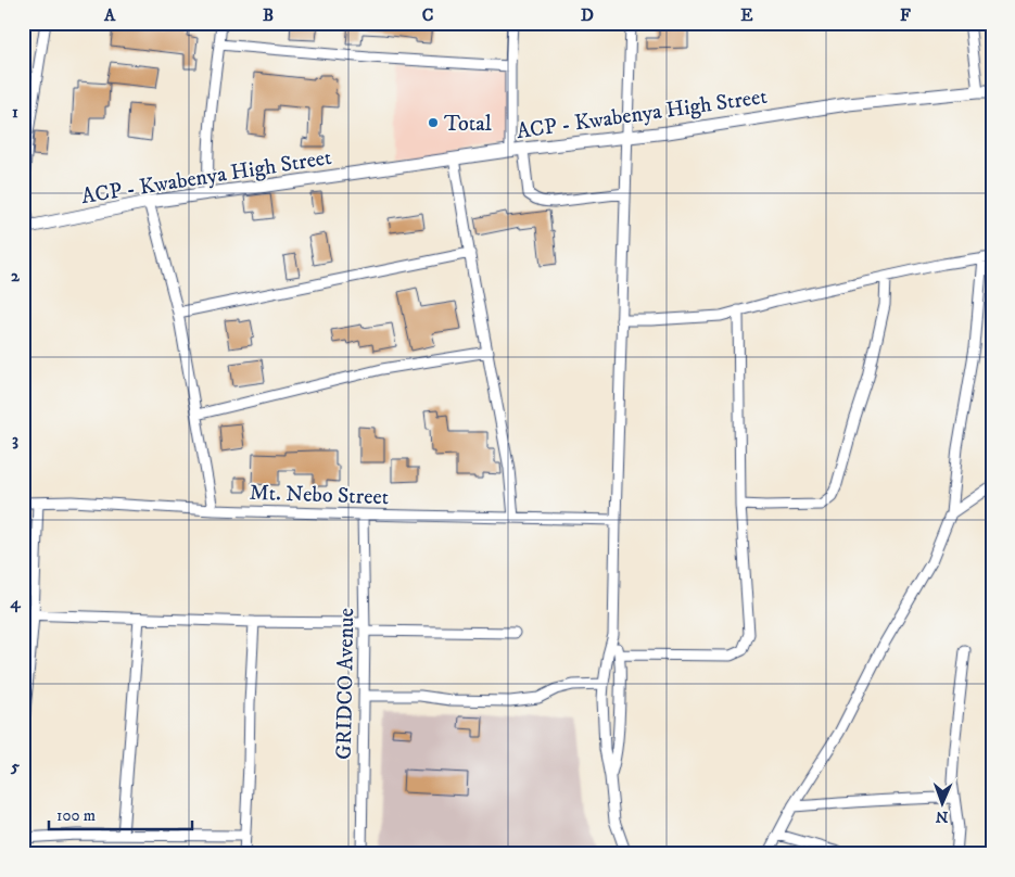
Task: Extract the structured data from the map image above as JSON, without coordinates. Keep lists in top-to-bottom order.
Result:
{
  "streets": {
    "main road": ["ACP - Kwabenya High Street"],
    "street": ["Mt. Nebo Street", "GRIDCO Avenue"]
  },
  "crossings": [
    ["Mt. Nebo Street", "GRIDCO Avenue"]
  ],
  "places": ["Total"],
  "scale_bar": "100 m",
  "north": "bottom",
  "grid": {
    "columns": [
      "A",
      "B",
      "C",
      "D",
      "E",
      "F"
    ],
    "rows": [
      "1",
      "2",
      "3",
      "4",
      "5"
    ]
  }
}
